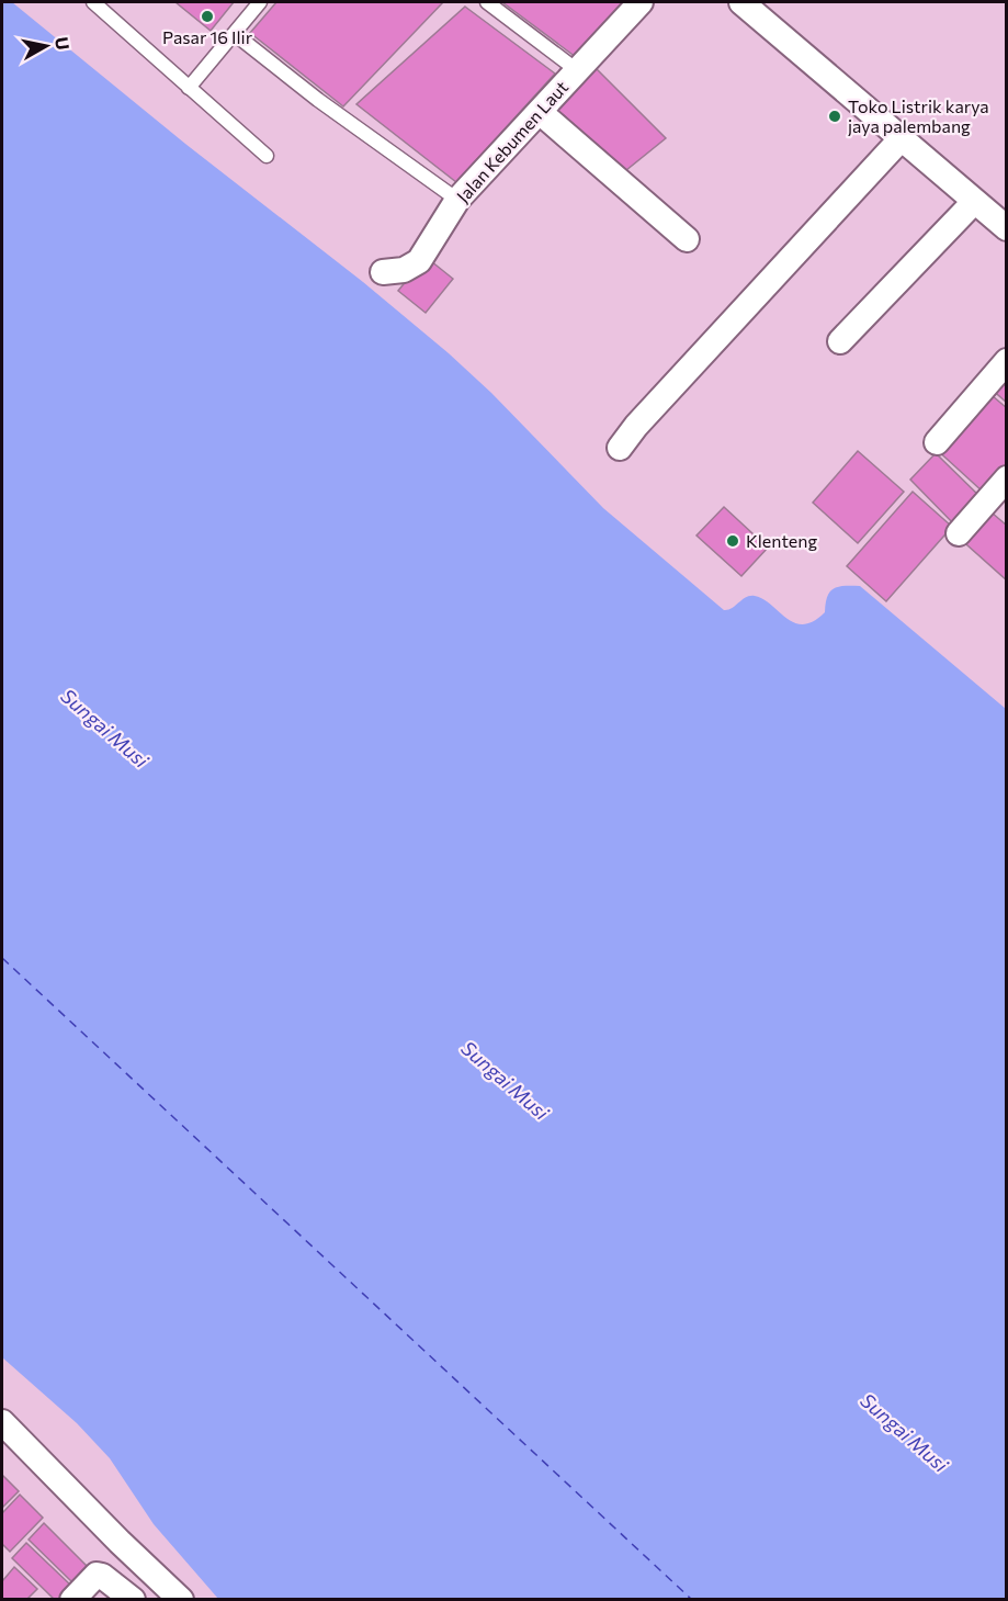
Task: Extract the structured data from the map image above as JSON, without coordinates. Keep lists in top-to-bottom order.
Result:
{
  "streets": {
    "street": ["Jalan Kebumen Laut"]
  },
  "water": ["Sungai Musi"],
  "places": ["Pasar 16 Ilir", "Toko Listrik karya jaya palembang", "Klenteng"],
  "north": "right"
}
